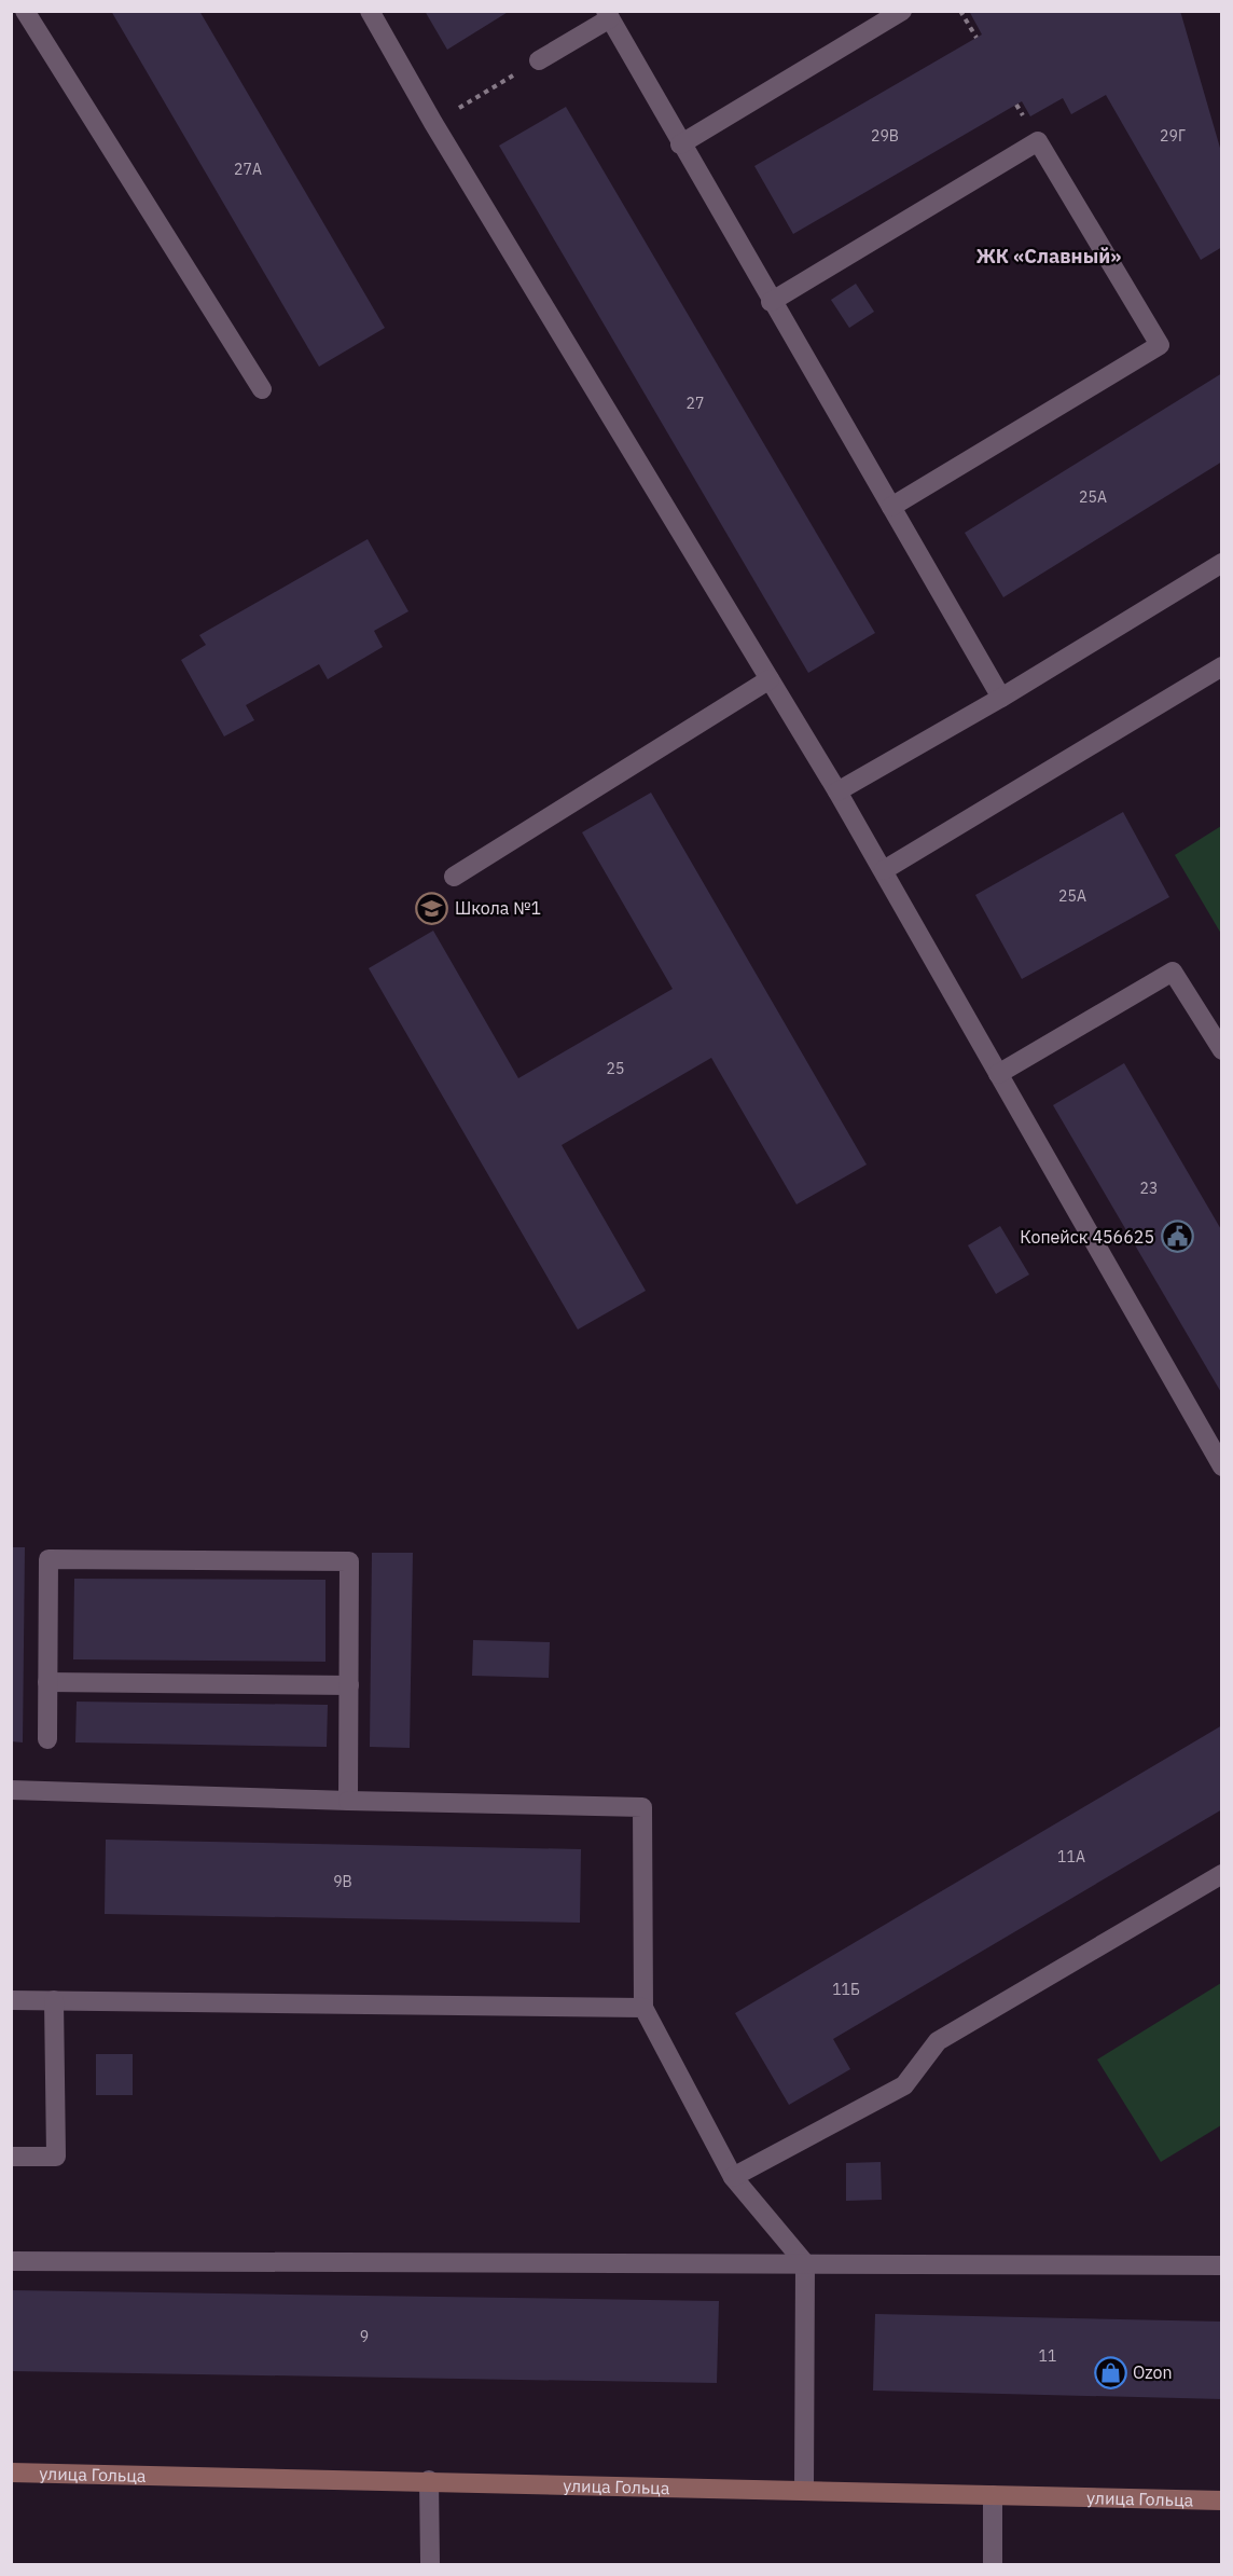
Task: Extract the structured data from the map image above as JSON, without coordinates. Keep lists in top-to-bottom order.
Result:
{
  "streets": {
    "street": ["улица Гольца"]
  },
  "districts": ["ЖК «Славный»"],
  "places": {
    "school or university": ["Школа №1"],
    "public building": ["Копейск 456625"],
    "shop": ["Ozon"]
  },
  "house_numbers": [
    "29В",
    "29Г",
    "27А",
    "27",
    "25А",
    "25А",
    "25",
    "23",
    "11А",
    "9В",
    "11Б",
    "9",
    "11"
  ]
}
